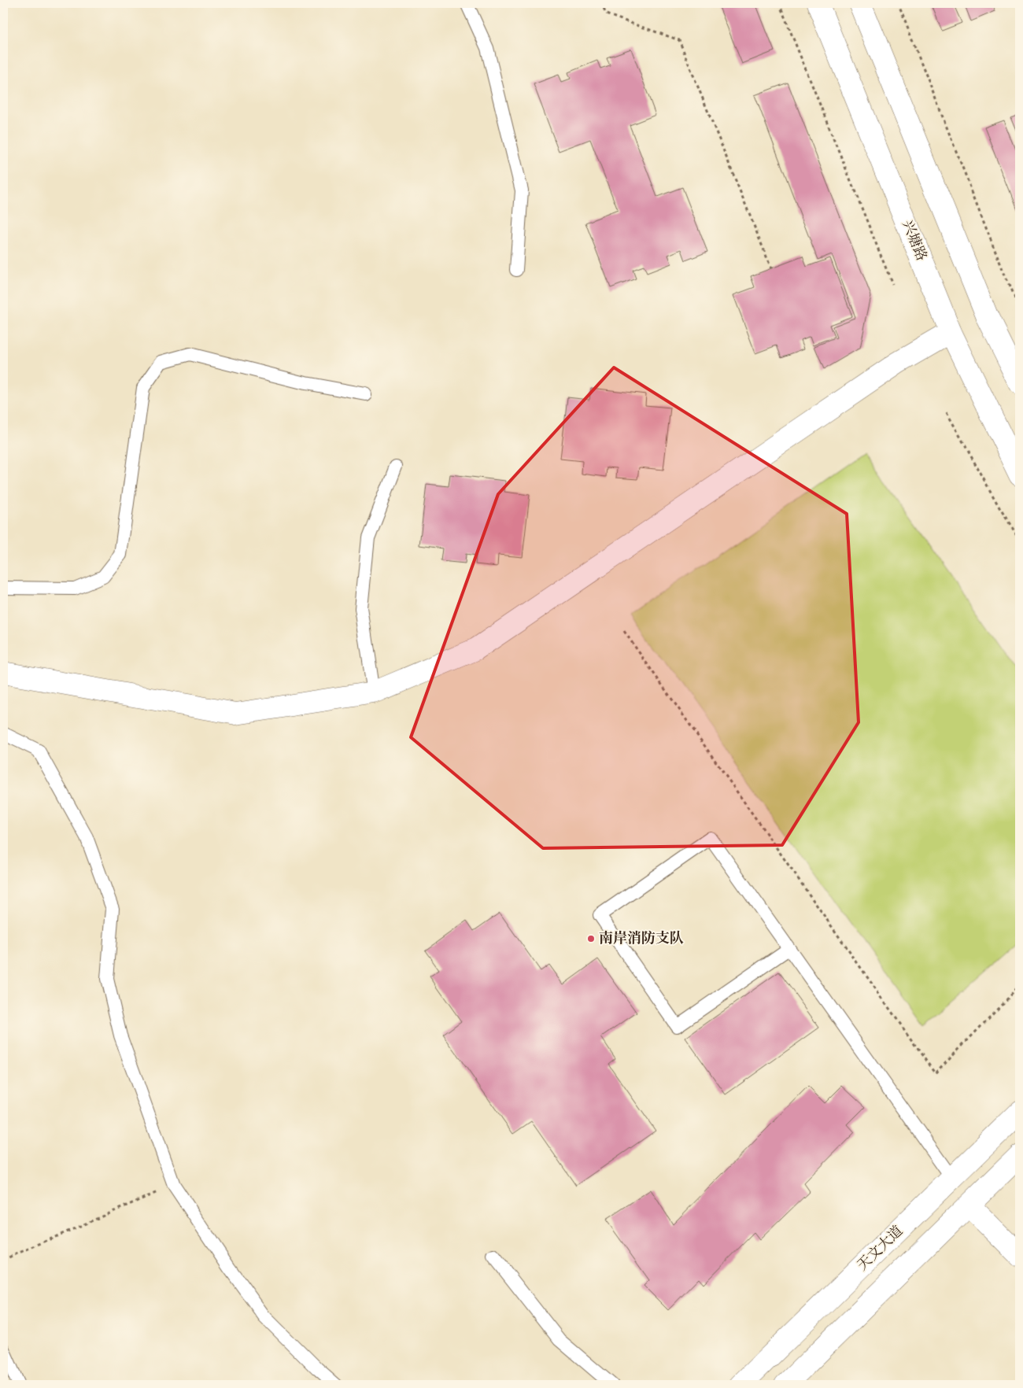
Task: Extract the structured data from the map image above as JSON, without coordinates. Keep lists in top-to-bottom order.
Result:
{
  "streets": {
    "main road": ["兴塘路", "天文大道"]
  },
  "places": ["南岸消防支队"]
}
